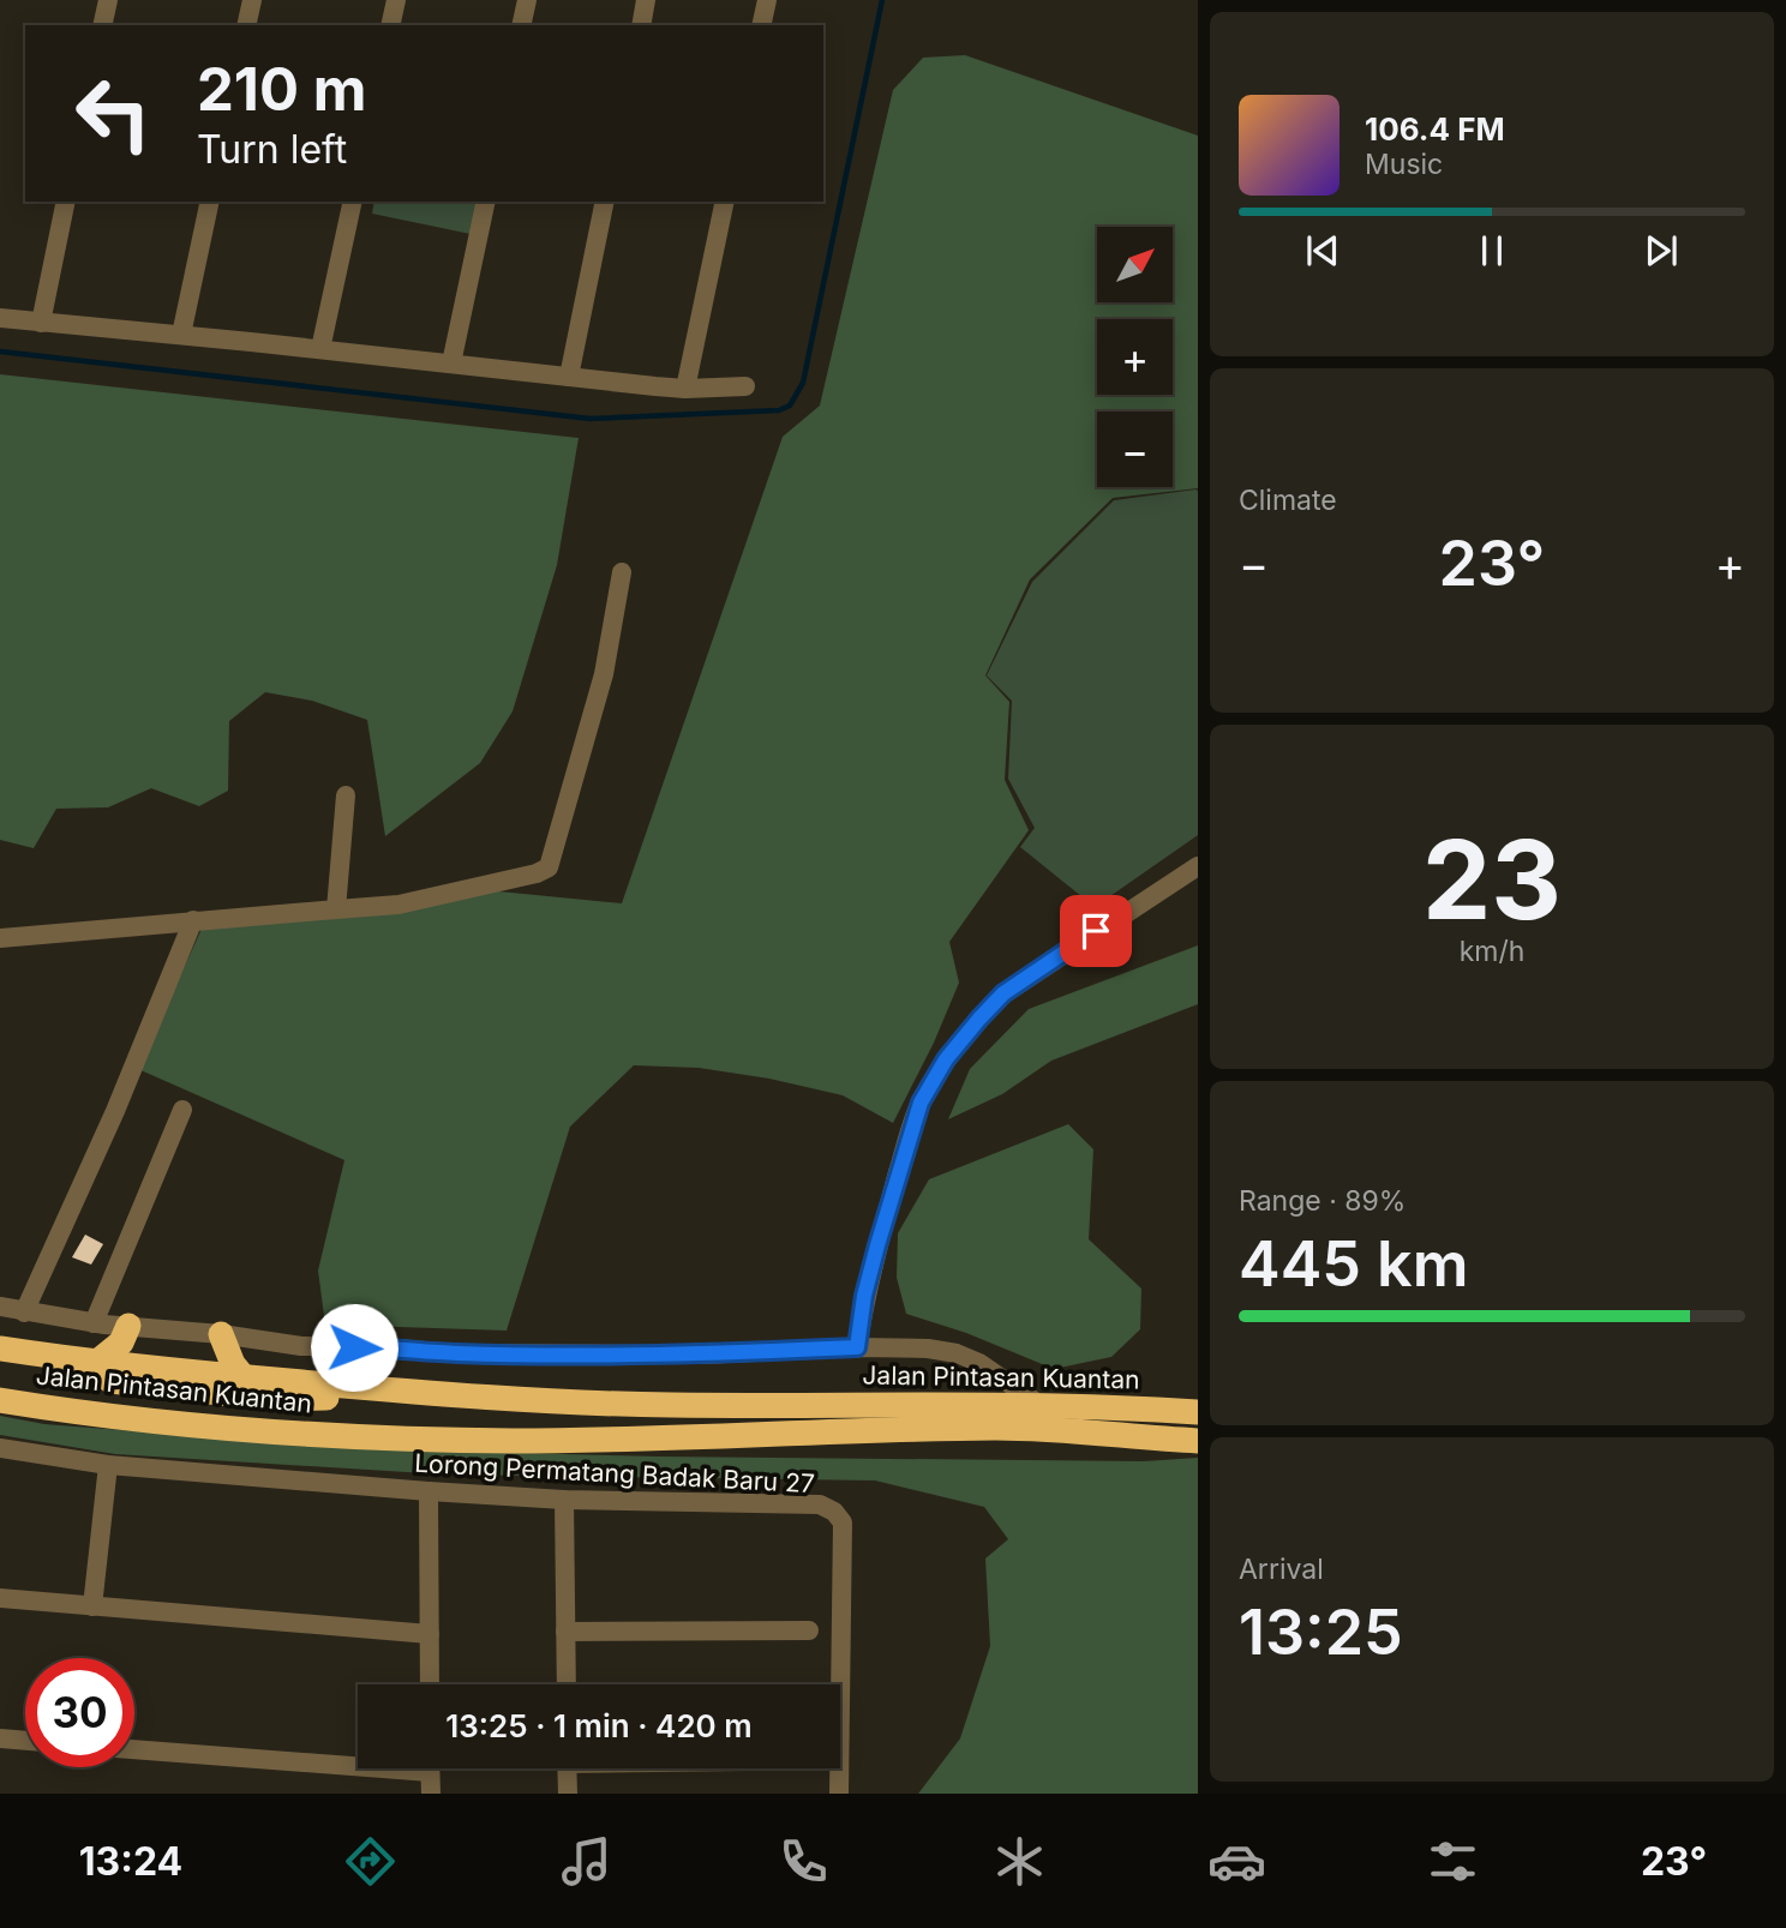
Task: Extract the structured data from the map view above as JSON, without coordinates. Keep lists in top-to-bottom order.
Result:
{
  "streets": {
    "highway": ["Jalan Pintasan Kuantan"],
    "street": ["Lorong Permatang Badak Baru 27"]
  },
  "north": "top right",
  "page": {
    "turn": ["210 m", "Turn left"],
    "song": ["106.4 FM", "Music"],
    "map_buttons": ["+", "−"],
    "tile": [
      "Climate",
      ["23", "km/h"],
      ["Range · 89%", "445 km"],
      ["Arrival", "13:25"]
    ],
    "heat": ["−", "23°", "+"],
    "limit": "30",
    "trip": "13:25 · 1 min · 420 m",
    "tabs": ["13:24", "23°"]
  }
}
